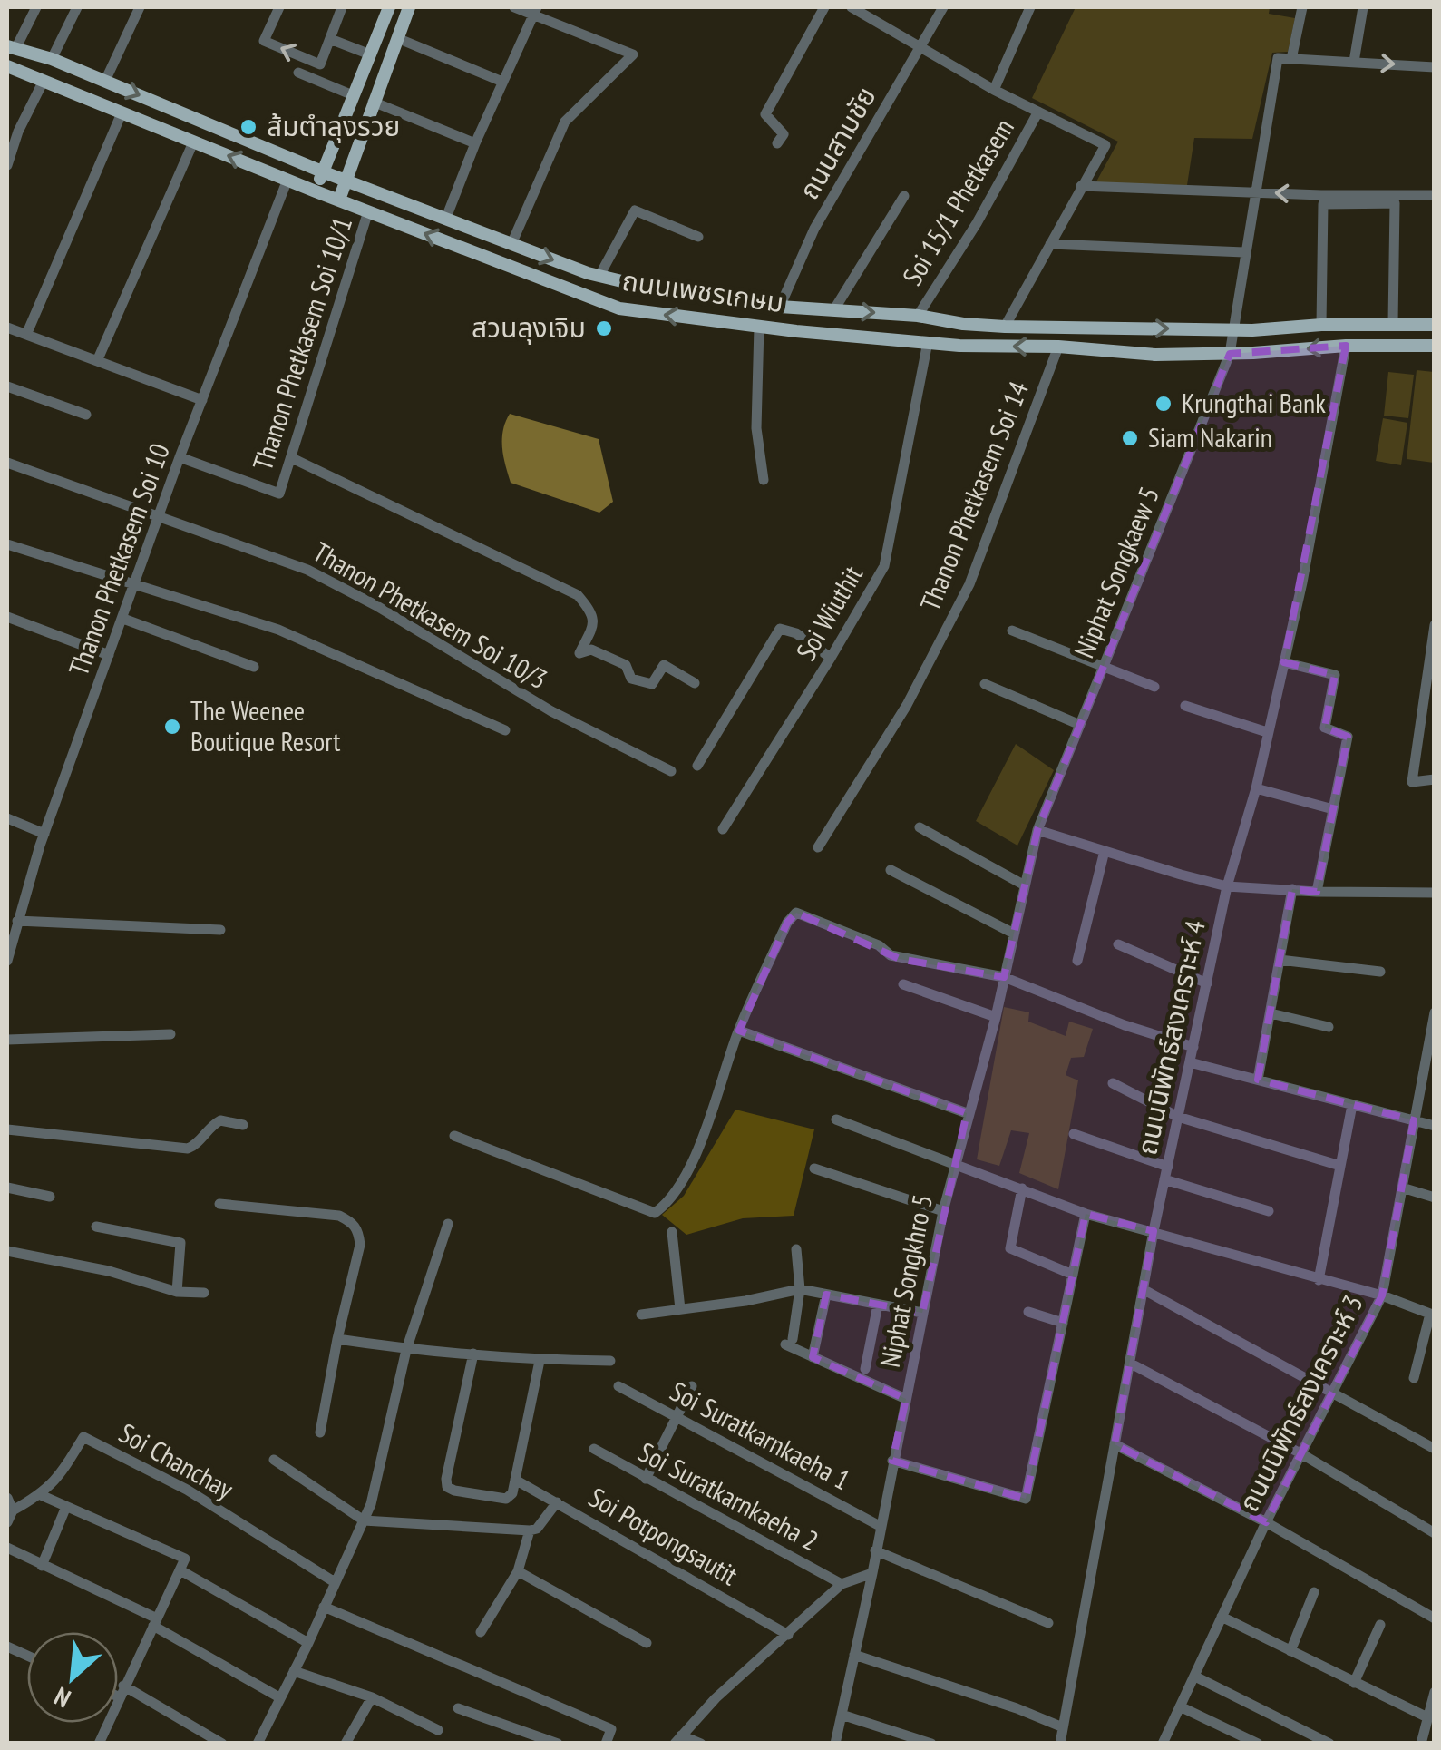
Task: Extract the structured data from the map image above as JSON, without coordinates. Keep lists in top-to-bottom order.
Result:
{
  "streets": {
    "main road": ["ถนนเพชรเกษม"],
    "street": [
      "ถนนสามชัย",
      "Soi 15/1 Phetkasem",
      "Thanon Phetkasem Soi 10/1",
      "Thanon Phetkasem Soi 14",
      "Thanon Phetkasem Soi 10",
      "Niphat Songkaew 5",
      "Soi Wiuthit",
      "Thanon Phetkasem Soi 10/3",
      "ถนนนิพัทธ์สงเคราะห์ 4",
      "Niphat Songkhro 5",
      "ถนนนิพัทธ์สงเคราะห์ 3",
      "Soi Suratkarnkaeha 1",
      "Soi Chanchay",
      "Soi Suratkarnkaeha 2",
      "Soi Potpongsautit"
    ]
  },
  "crossings": [
    ["ถนนสามชัย", "ถนนเพชรเกษม"],
    ["Soi 15/1 Phetkasem", "ถนนเพชรเกษม"],
    ["ถนนเพชรเกษม", "Thanon Phetkasem Soi 10/1"],
    ["ถนนเพชรเกษม", "Thanon Phetkasem Soi 14"],
    ["ถนนเพชรเกษม", "Thanon Phetkasem Soi 10"],
    ["ถนนเพชรเกษม", "Niphat Songkaew 5"],
    ["ถนนเพชรเกษม", "Soi Wiuthit"],
    ["ถนนเพชรเกษม", "ถนนนิพัทธ์สงเคราะห์ 4"],
    ["Thanon Phetkasem Soi 10/1", "Thanon Phetkasem Soi 10"],
    ["Thanon Phetkasem Soi 10", "Thanon Phetkasem Soi 10/3"],
    ["Niphat Songkaew 5", "Niphat Songkhro 5"],
    ["Niphat Songkhro 5", "Soi Suratkarnkaeha 1"]
  ],
  "places": [
    "ส้มตำลุงรวย",
    "สวนลุงเจิม",
    "Krungthai Bank",
    "Siam Nakarin",
    "The Weenee Boutique Resort"
  ],
  "north": "bottom left"
}
